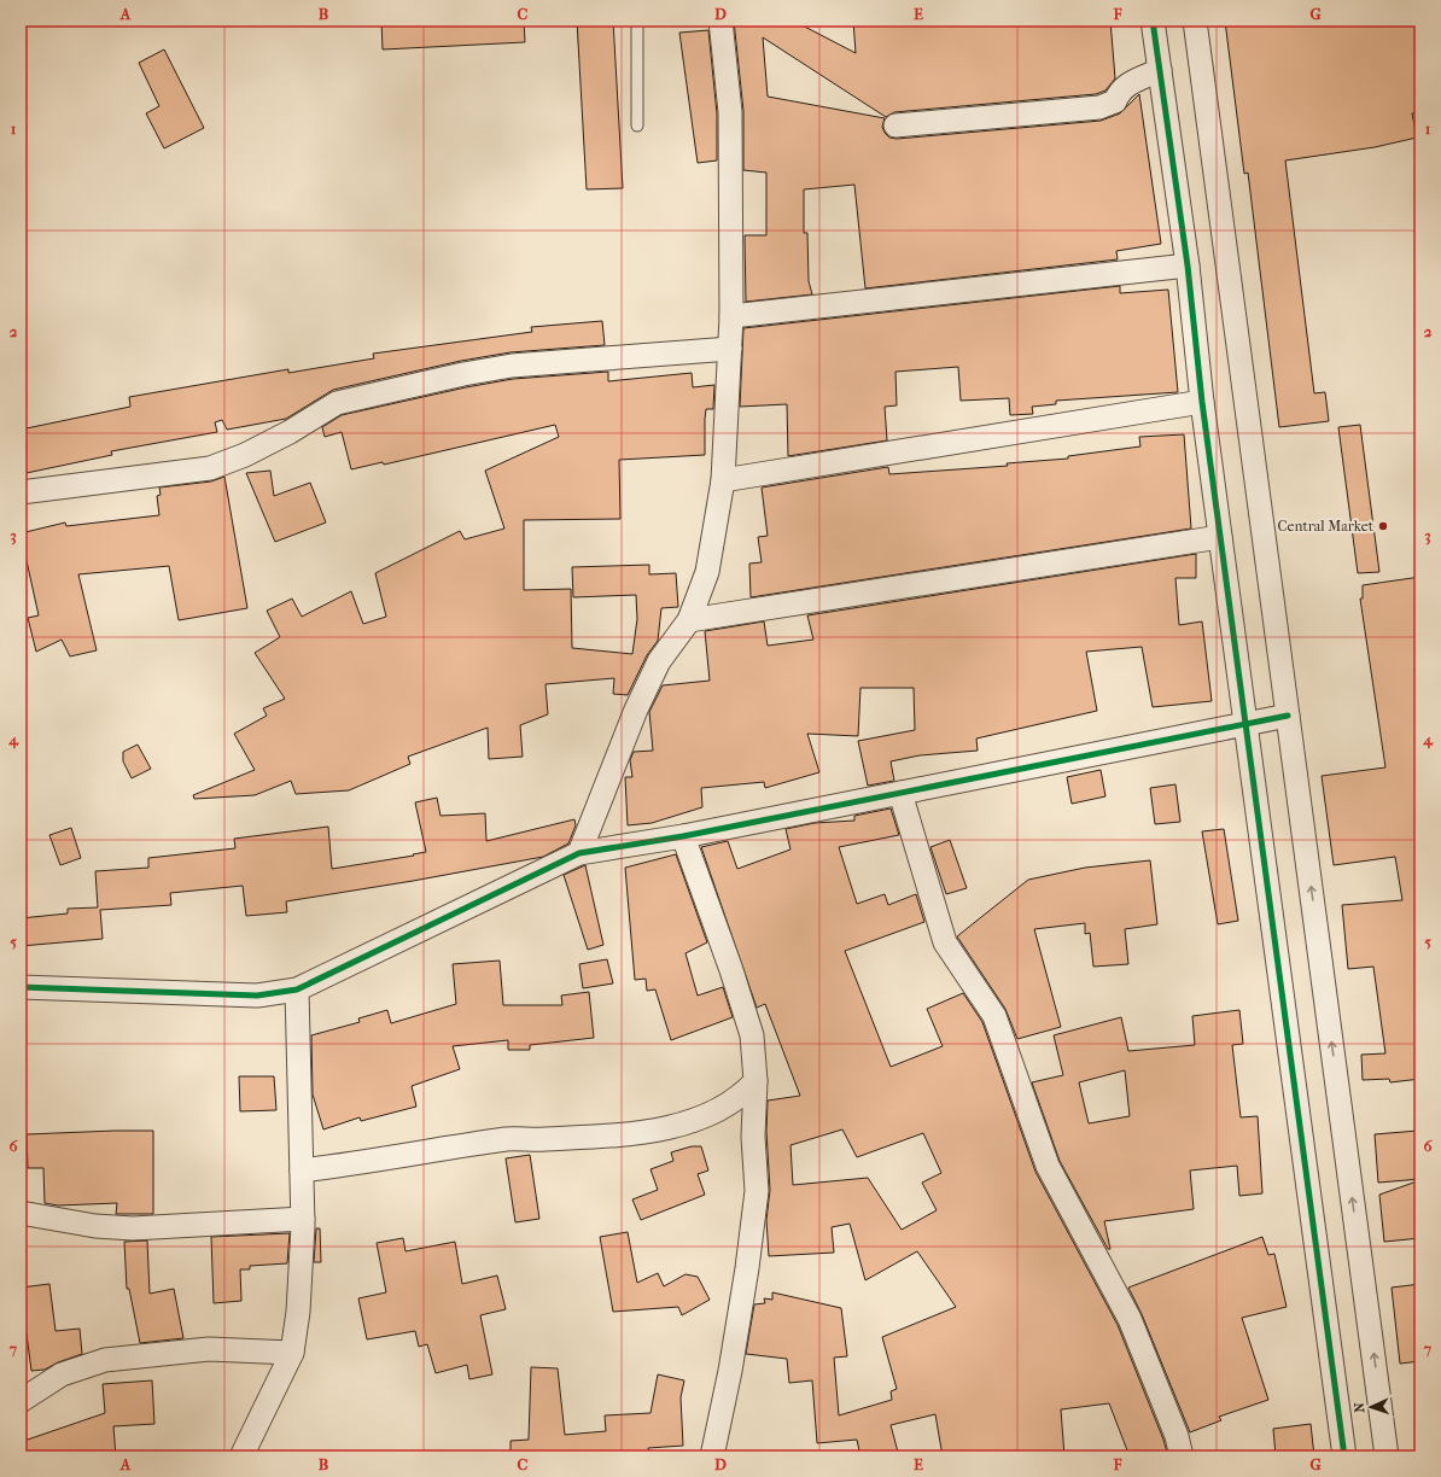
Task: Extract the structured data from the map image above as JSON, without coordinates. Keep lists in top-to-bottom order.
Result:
{
  "places": ["Central Market"],
  "north": "left",
  "grid": {
    "columns": [
      "A",
      "B",
      "C",
      "D",
      "E",
      "F",
      "G"
    ],
    "rows": [
      "1",
      "2",
      "3",
      "4",
      "5",
      "6",
      "7"
    ]
  }
}
